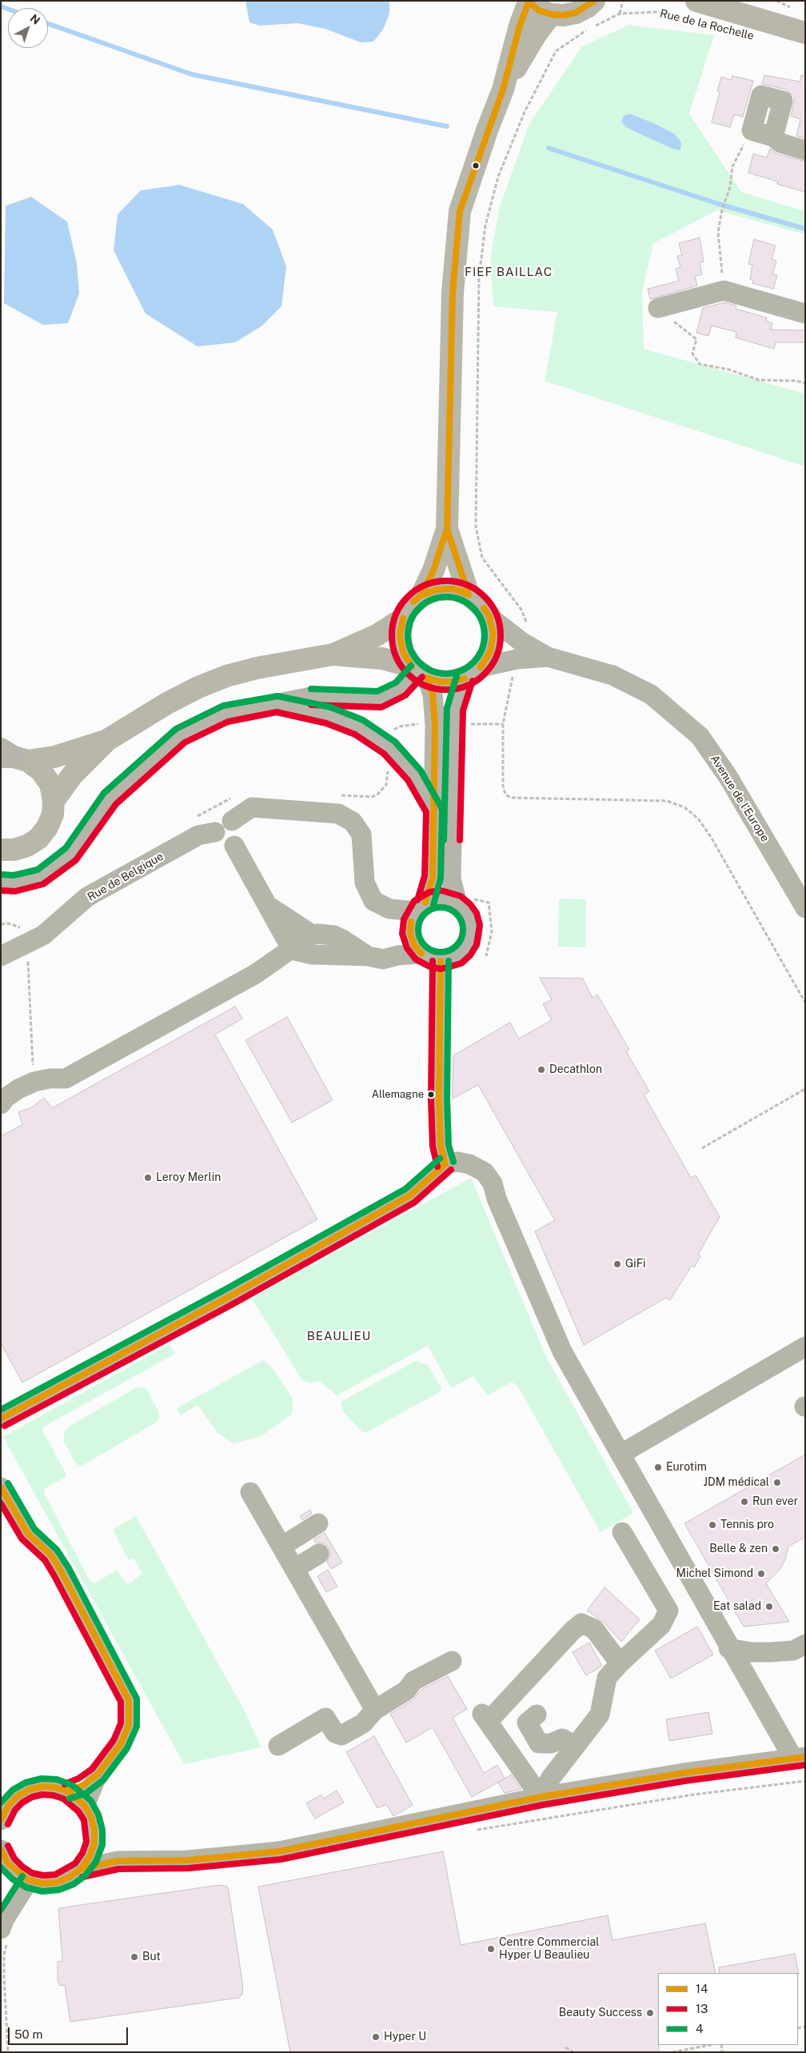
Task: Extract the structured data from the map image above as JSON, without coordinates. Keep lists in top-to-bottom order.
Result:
{
  "streets": {
    "main road": ["Rue de la Rochelle"],
    "street": ["Avenue de l'Europe", "Rue de Belgique"]
  },
  "districts": ["FIEF BAILLAC", "BEAULIEU"],
  "places": [
    "Decathlon",
    "Allemagne",
    "Leroy Merlin",
    "GiFi",
    "Eurotim",
    "JDM médical",
    "Run ever",
    "Tennis pro",
    "Belle & zen",
    "Michel Simond",
    "Eat salad",
    "Centre Commercial Hyper U Beaulieu",
    "But",
    "Beauty Success",
    "Hyper U"
  ],
  "lines": ["transit line 14", "transit line 13", "transit line 4"],
  "legend": ["14", "13", "4"],
  "scale_bar": "50 m",
  "north": "top right"
}
